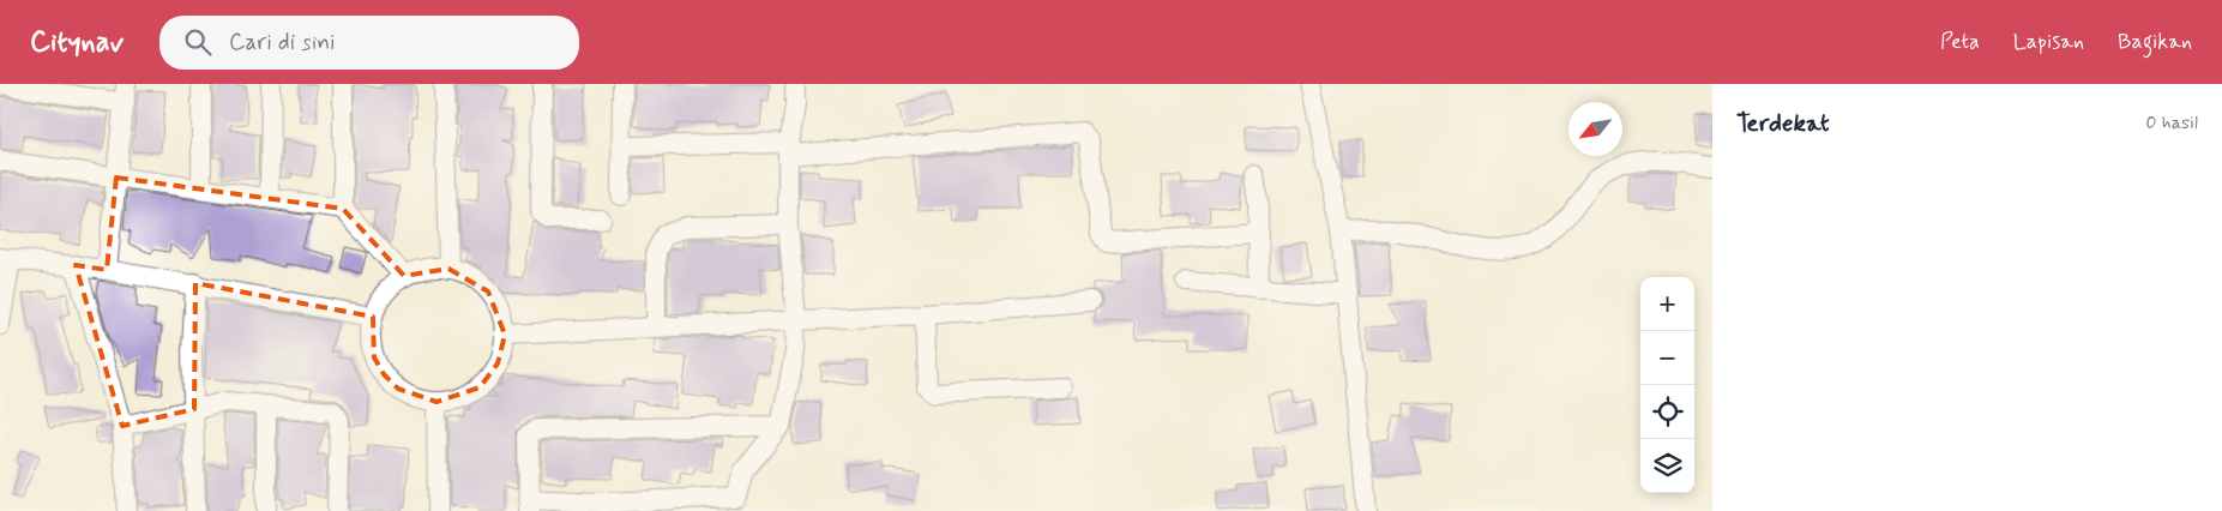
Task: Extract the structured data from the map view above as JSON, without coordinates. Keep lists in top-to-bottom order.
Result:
{
  "north": "bottom left",
  "page": {
    "header": "Citynav",
    "search": "Cari di sini",
    "nav": ["Peta", "Lapisan", "Bagikan"],
    "heading": ["Terdekat", "0 hasil"],
    "map_buttons": ["+", "−"]
  }
}
